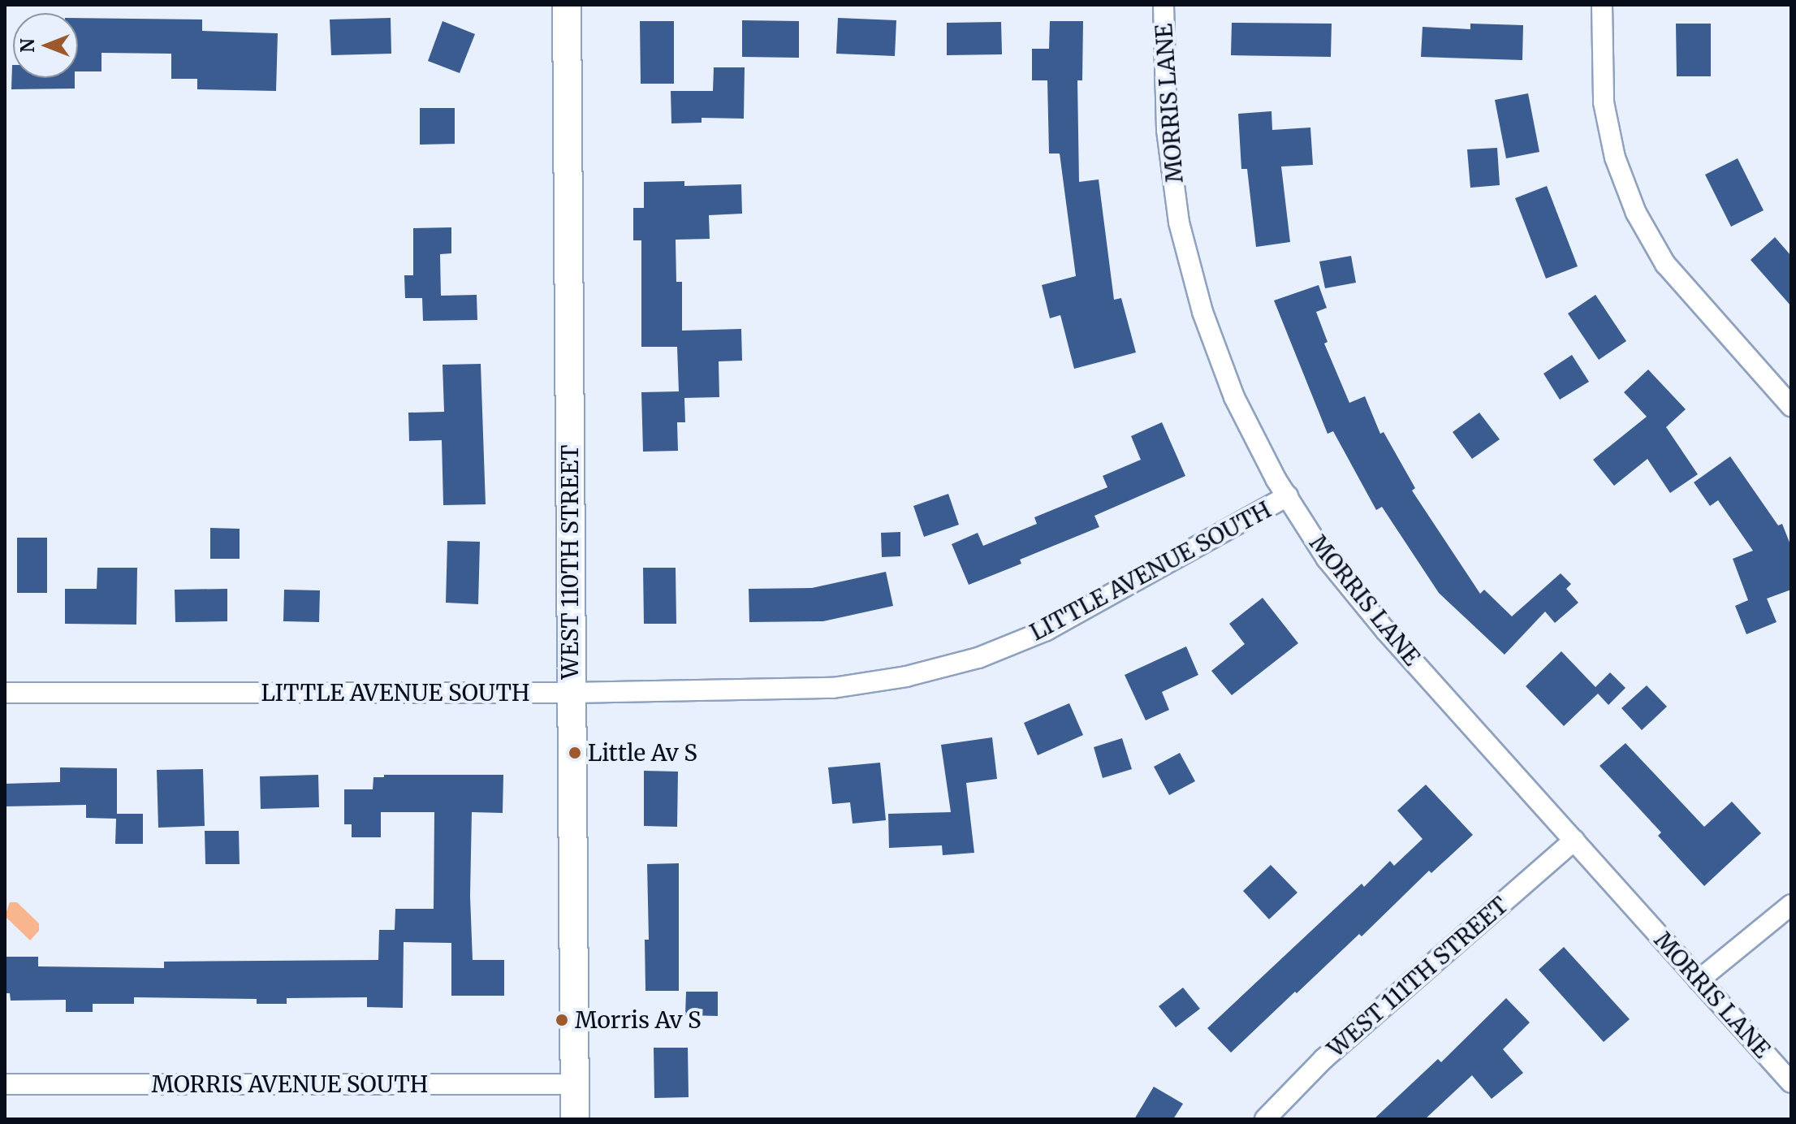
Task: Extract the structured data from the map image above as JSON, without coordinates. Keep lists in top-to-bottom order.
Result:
{
  "streets": {
    "street": [
      "MORRIS LANE",
      "WEST 110TH STREET",
      "LITTLE AVENUE SOUTH",
      "WEST 111TH STREET",
      "MORRIS AVENUE SOUTH"
    ]
  },
  "crossings": [
    ["MORRIS LANE", "LITTLE AVENUE SOUTH"],
    ["MORRIS LANE", "WEST 111TH STREET"],
    ["WEST 110TH STREET", "LITTLE AVENUE SOUTH"],
    ["WEST 110TH STREET", "MORRIS AVENUE SOUTH"]
  ],
  "places": ["Little Av S", "Morris Av S"],
  "north": "left"
}
